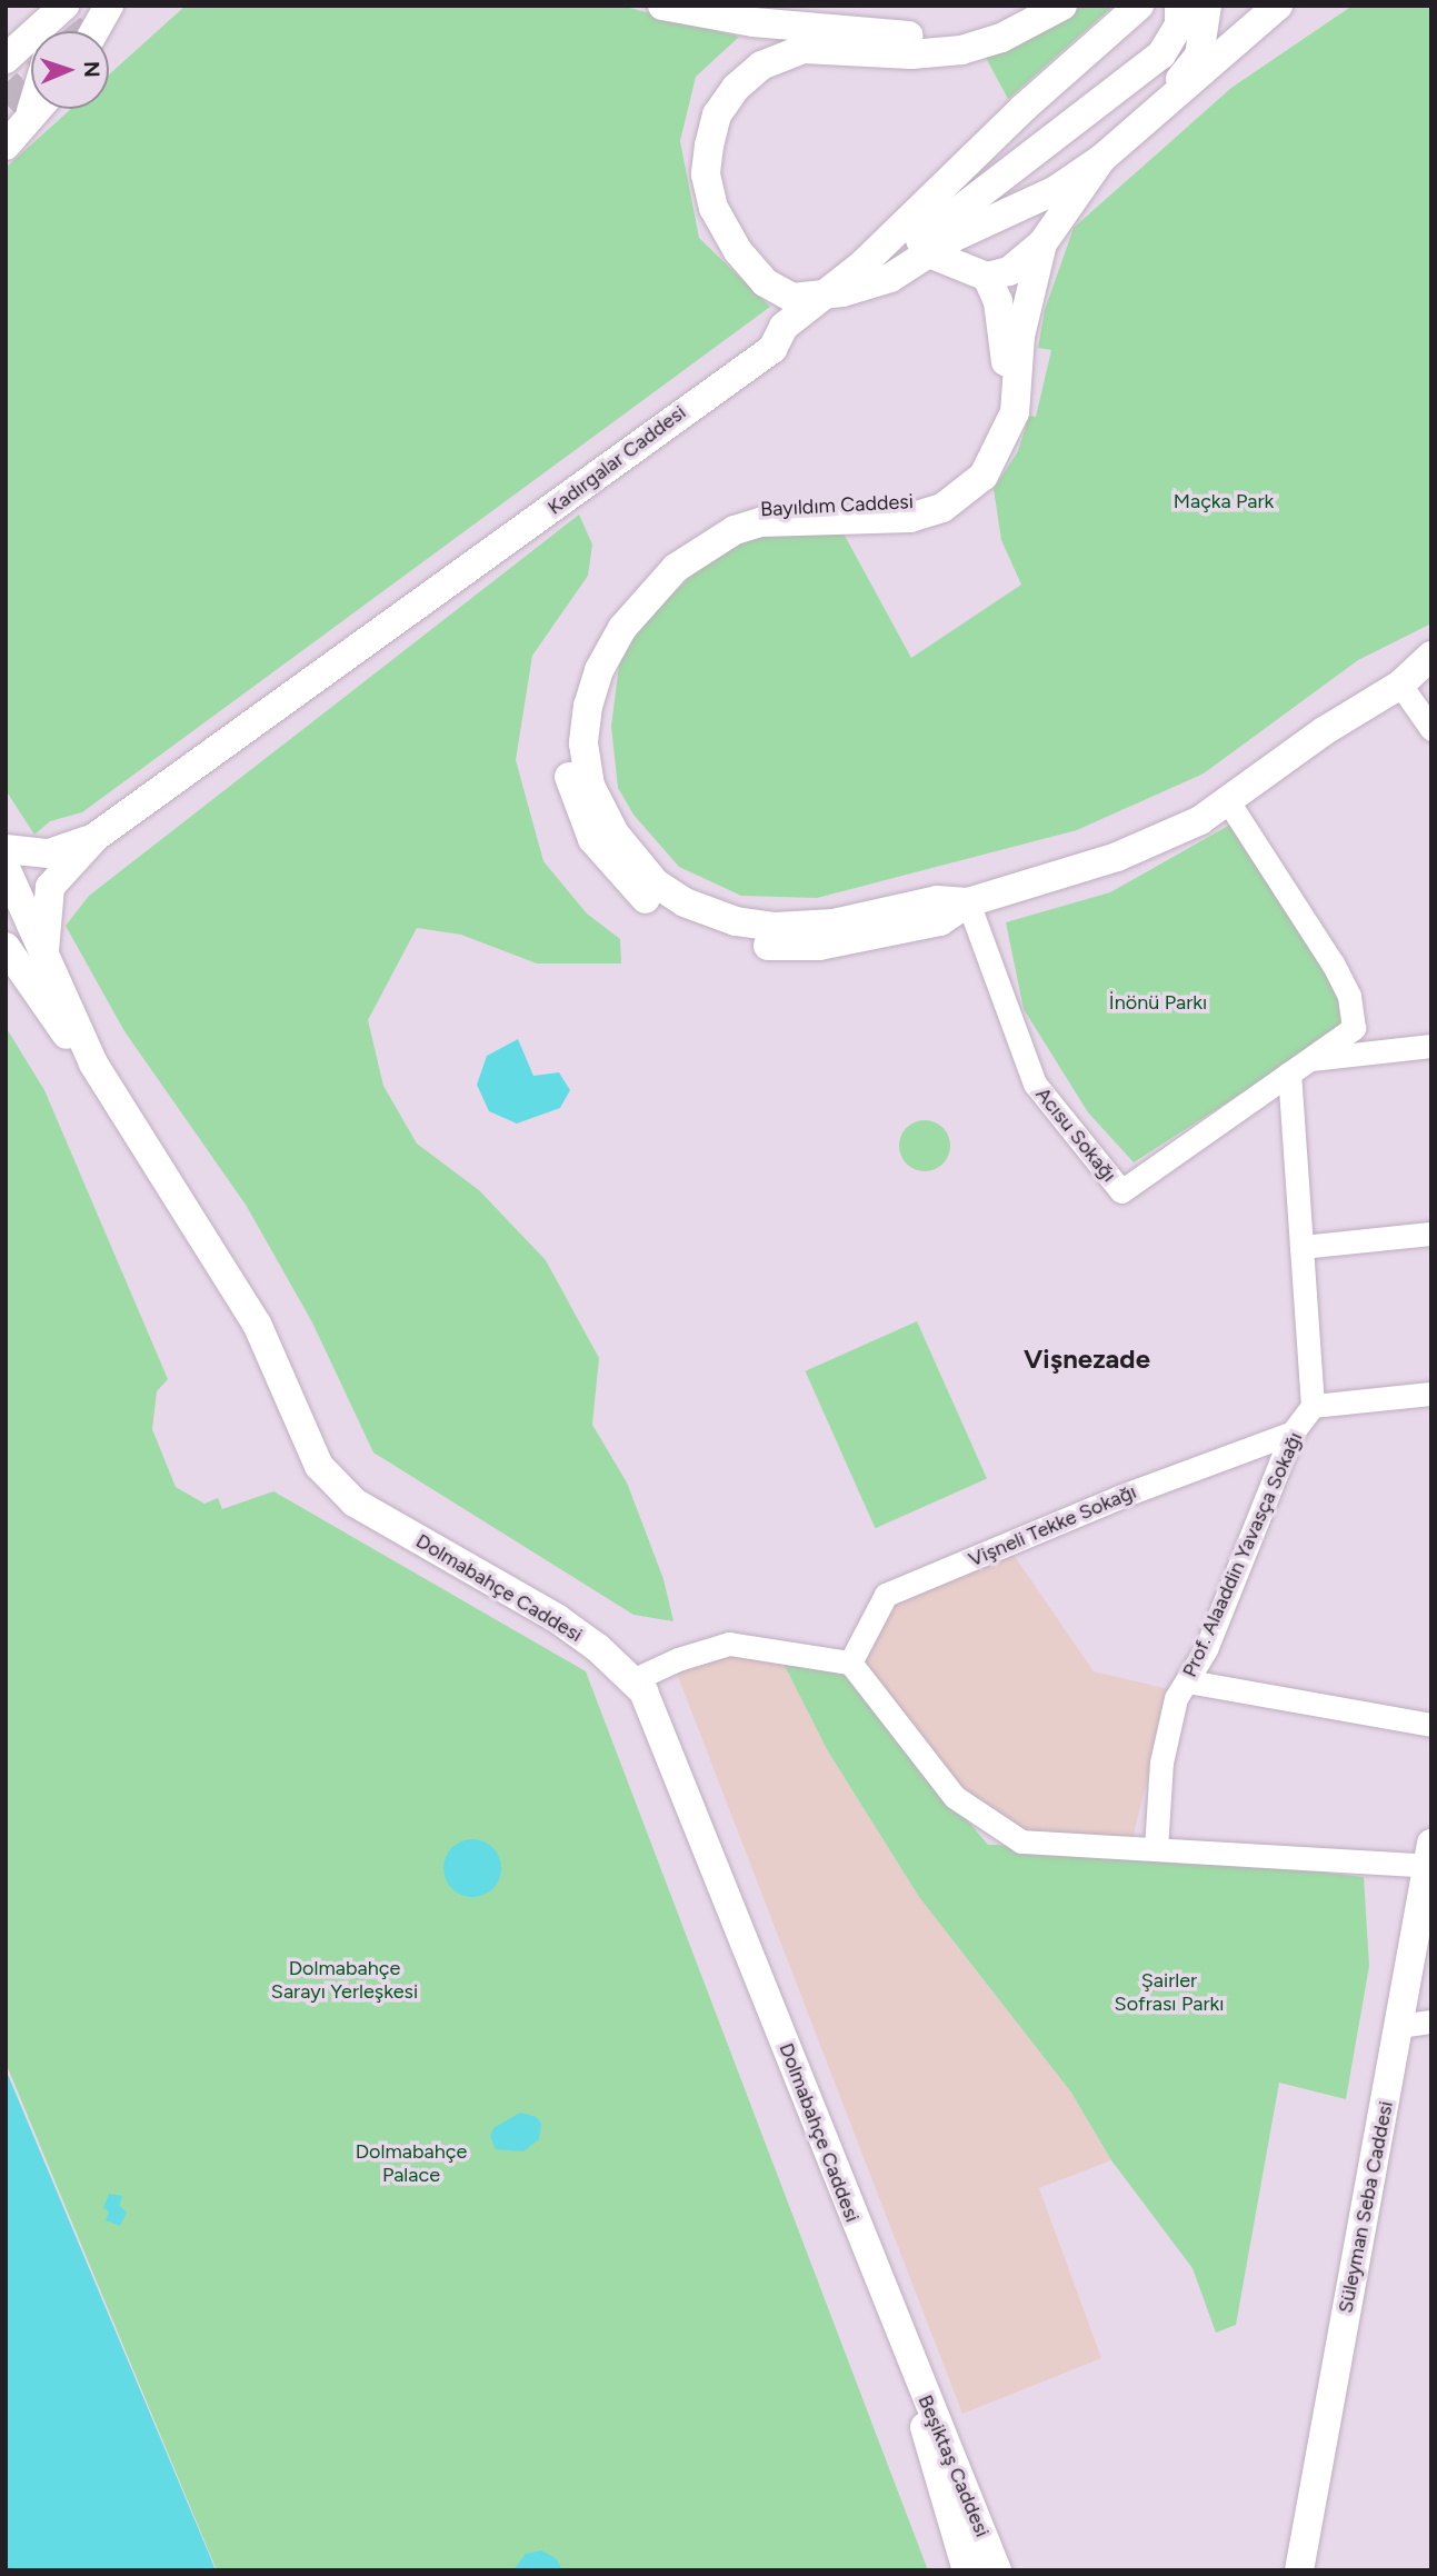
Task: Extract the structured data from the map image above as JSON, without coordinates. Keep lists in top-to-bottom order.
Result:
{
  "streets": {
    "main road": [
      "Kadırgalar Caddesi",
      "Bayıldım Caddesi",
      "Dolmabahçe Caddesi",
      "Süleyman Seba Caddesi",
      "Beşiktaş Caddesi"
    ],
    "street": ["Acısu Sokağı", "Vişneli Tekke Sokağı", "Prof. Alaaddin Yavasça Sokağı"]
  },
  "crossings": [
    ["Kadırgalar Caddesi", "Bayıldım Caddesi"],
    ["Bayıldım Caddesi", "Acısu Sokağı"],
    ["Vişneli Tekke Sokağı", "Prof. Alaaddin Yavasça Sokağı"],
    ["Dolmabahçe Caddesi", "Beşiktaş Caddesi"]
  ],
  "districts": ["Vişnezade"],
  "parks": [
    "Maçka Park",
    "İnönü Parkı",
    "Dolmabahçe Sarayı Yerleşkesi",
    "Şairler Sofrası Parkı",
    "Dolmabahçe Palace"
  ],
  "north": "right"
}
